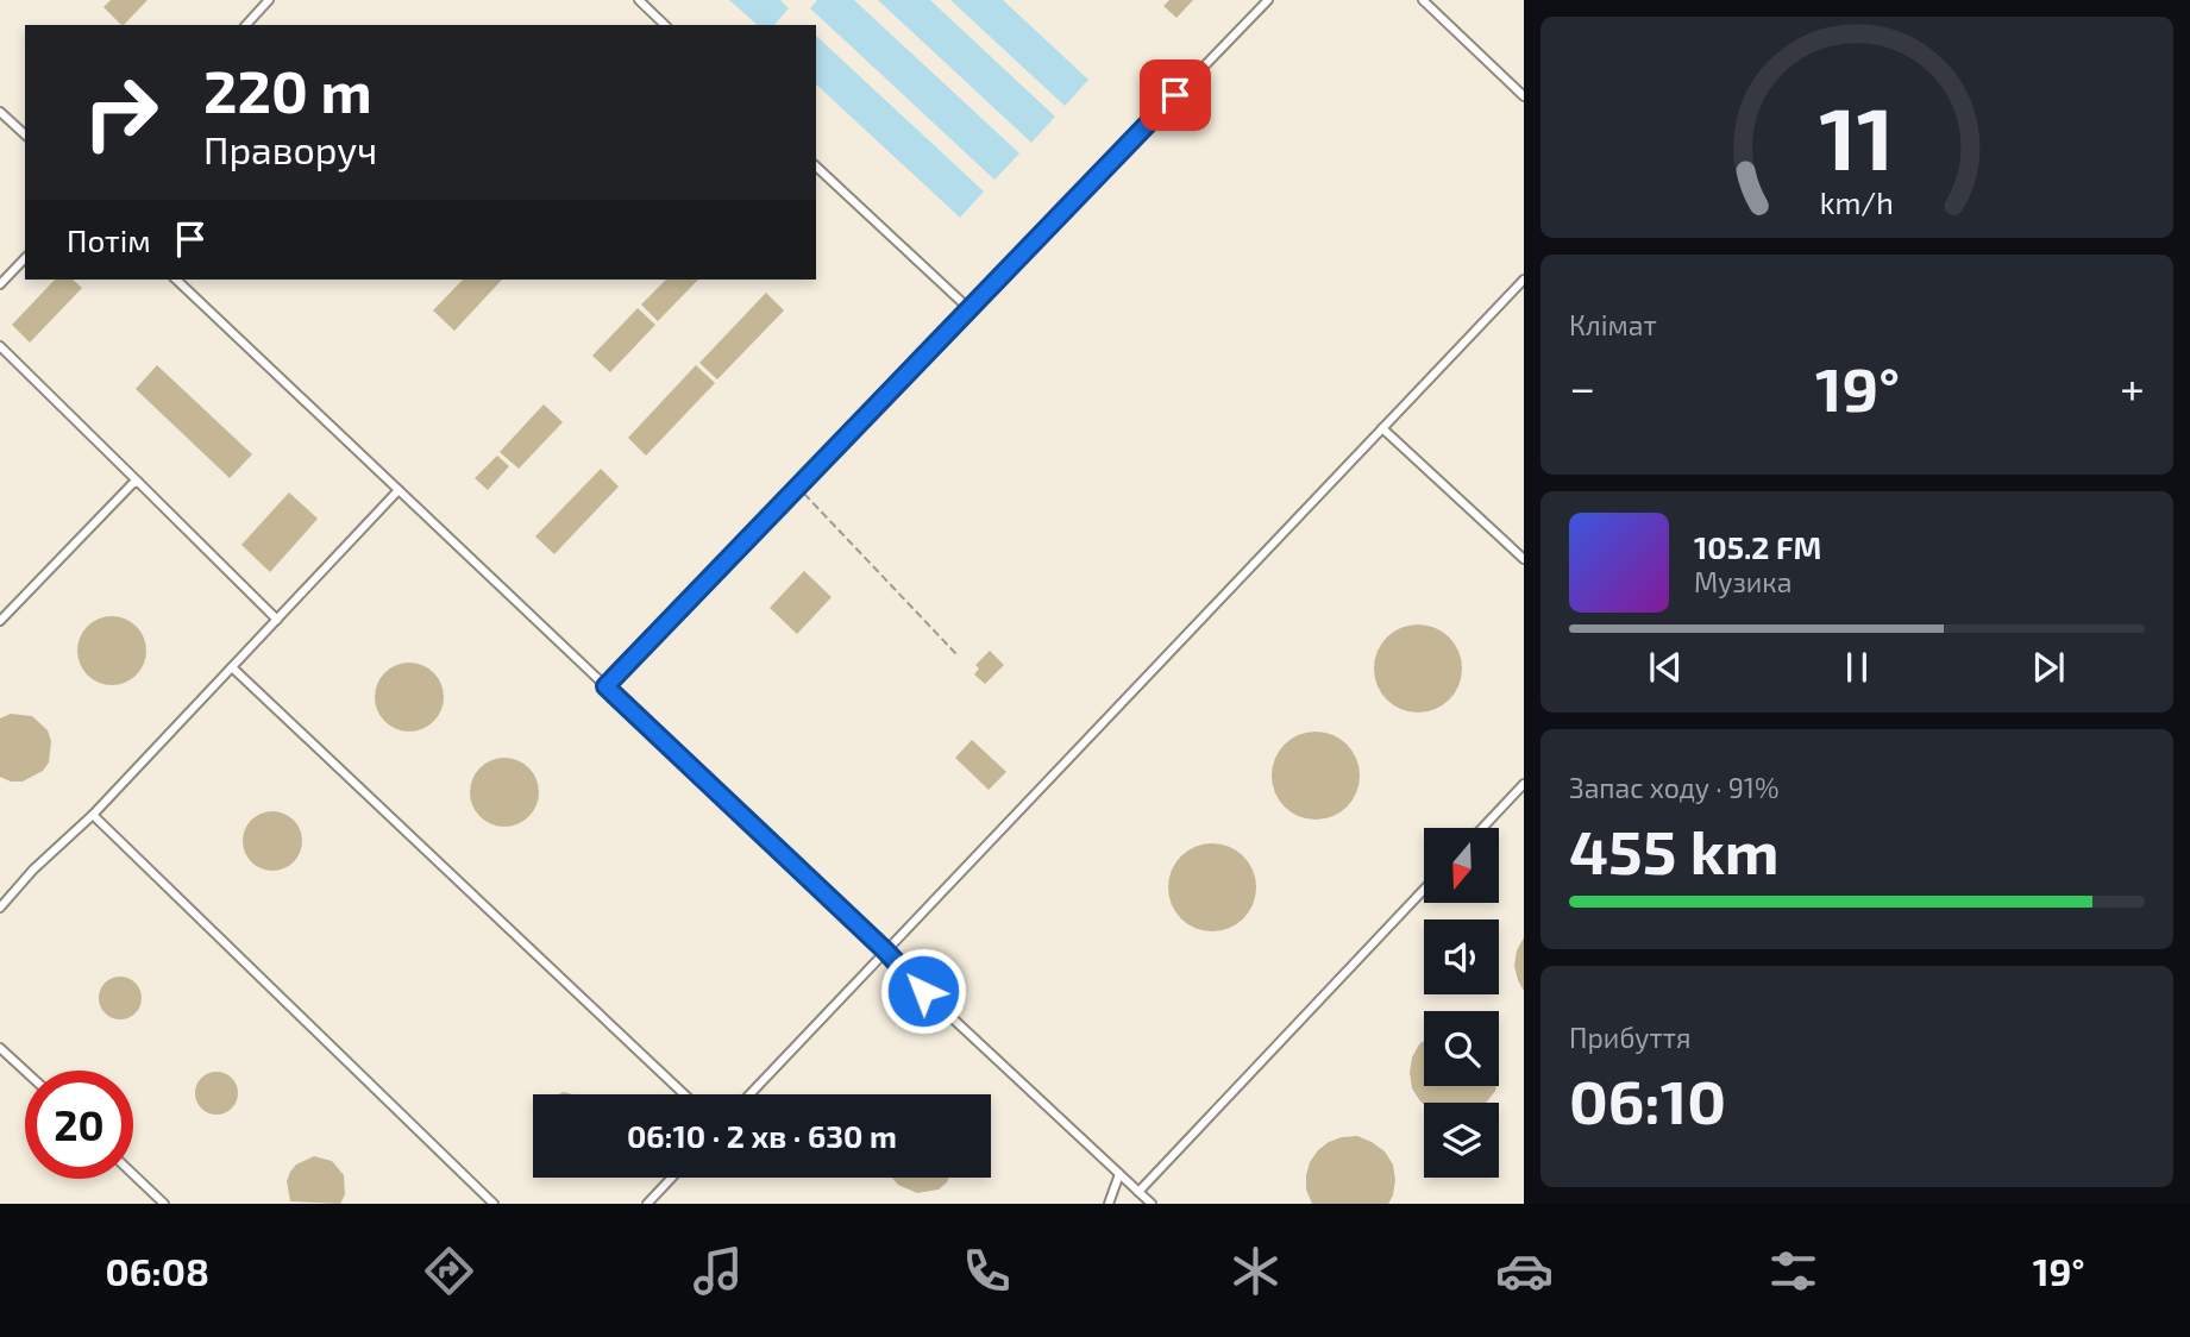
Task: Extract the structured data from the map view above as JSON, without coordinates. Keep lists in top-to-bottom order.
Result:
{
  "north": "bottom",
  "page": {
    "turn": ["220 m", "Праворуч"],
    "then": "Потім",
    "tile": [
      "Клімат",
      ["Запас ходу · 91%", "455 km"],
      ["Прибуття", "06:10"]
    ],
    "heat": ["−", "19°", "+"],
    "song": ["105.2 FM", "Музика"],
    "limit": "20",
    "trip": "06:10 · 2 хв · 630 m",
    "tabs": ["06:08", "19°"],
    "gauge": ["11", "km/h"]
  }
}
